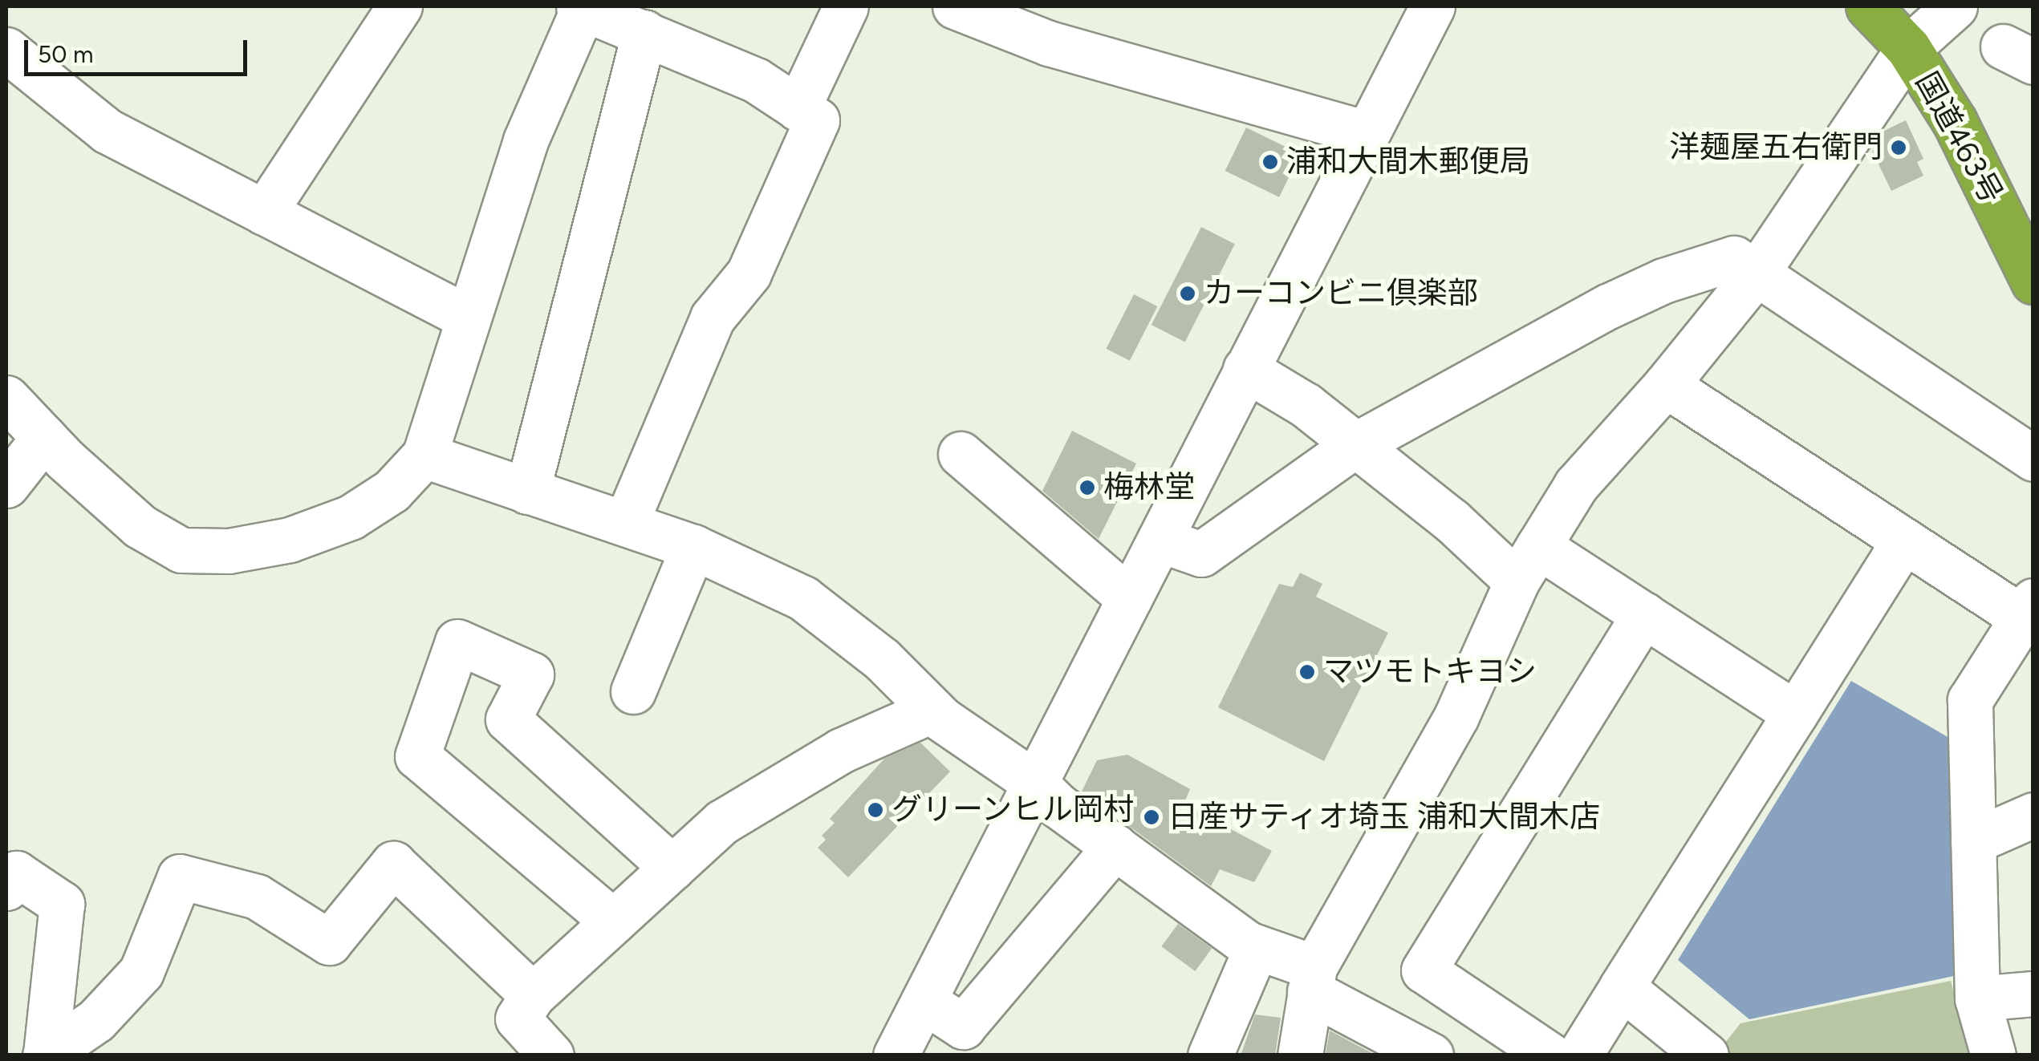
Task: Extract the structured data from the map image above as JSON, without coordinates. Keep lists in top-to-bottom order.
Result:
{
  "streets": {
    "highway": ["国道463号"]
  },
  "places": [
    "洋麺屋五右衛門",
    "浦和大間木郵便局",
    "カーコンビニ倶楽部",
    "梅林堂",
    "マツモトキヨシ",
    "グリーンヒル岡村",
    "日産サティオ埼玉 浦和大間木店"
  ],
  "scale_bar": "50 m"
}
